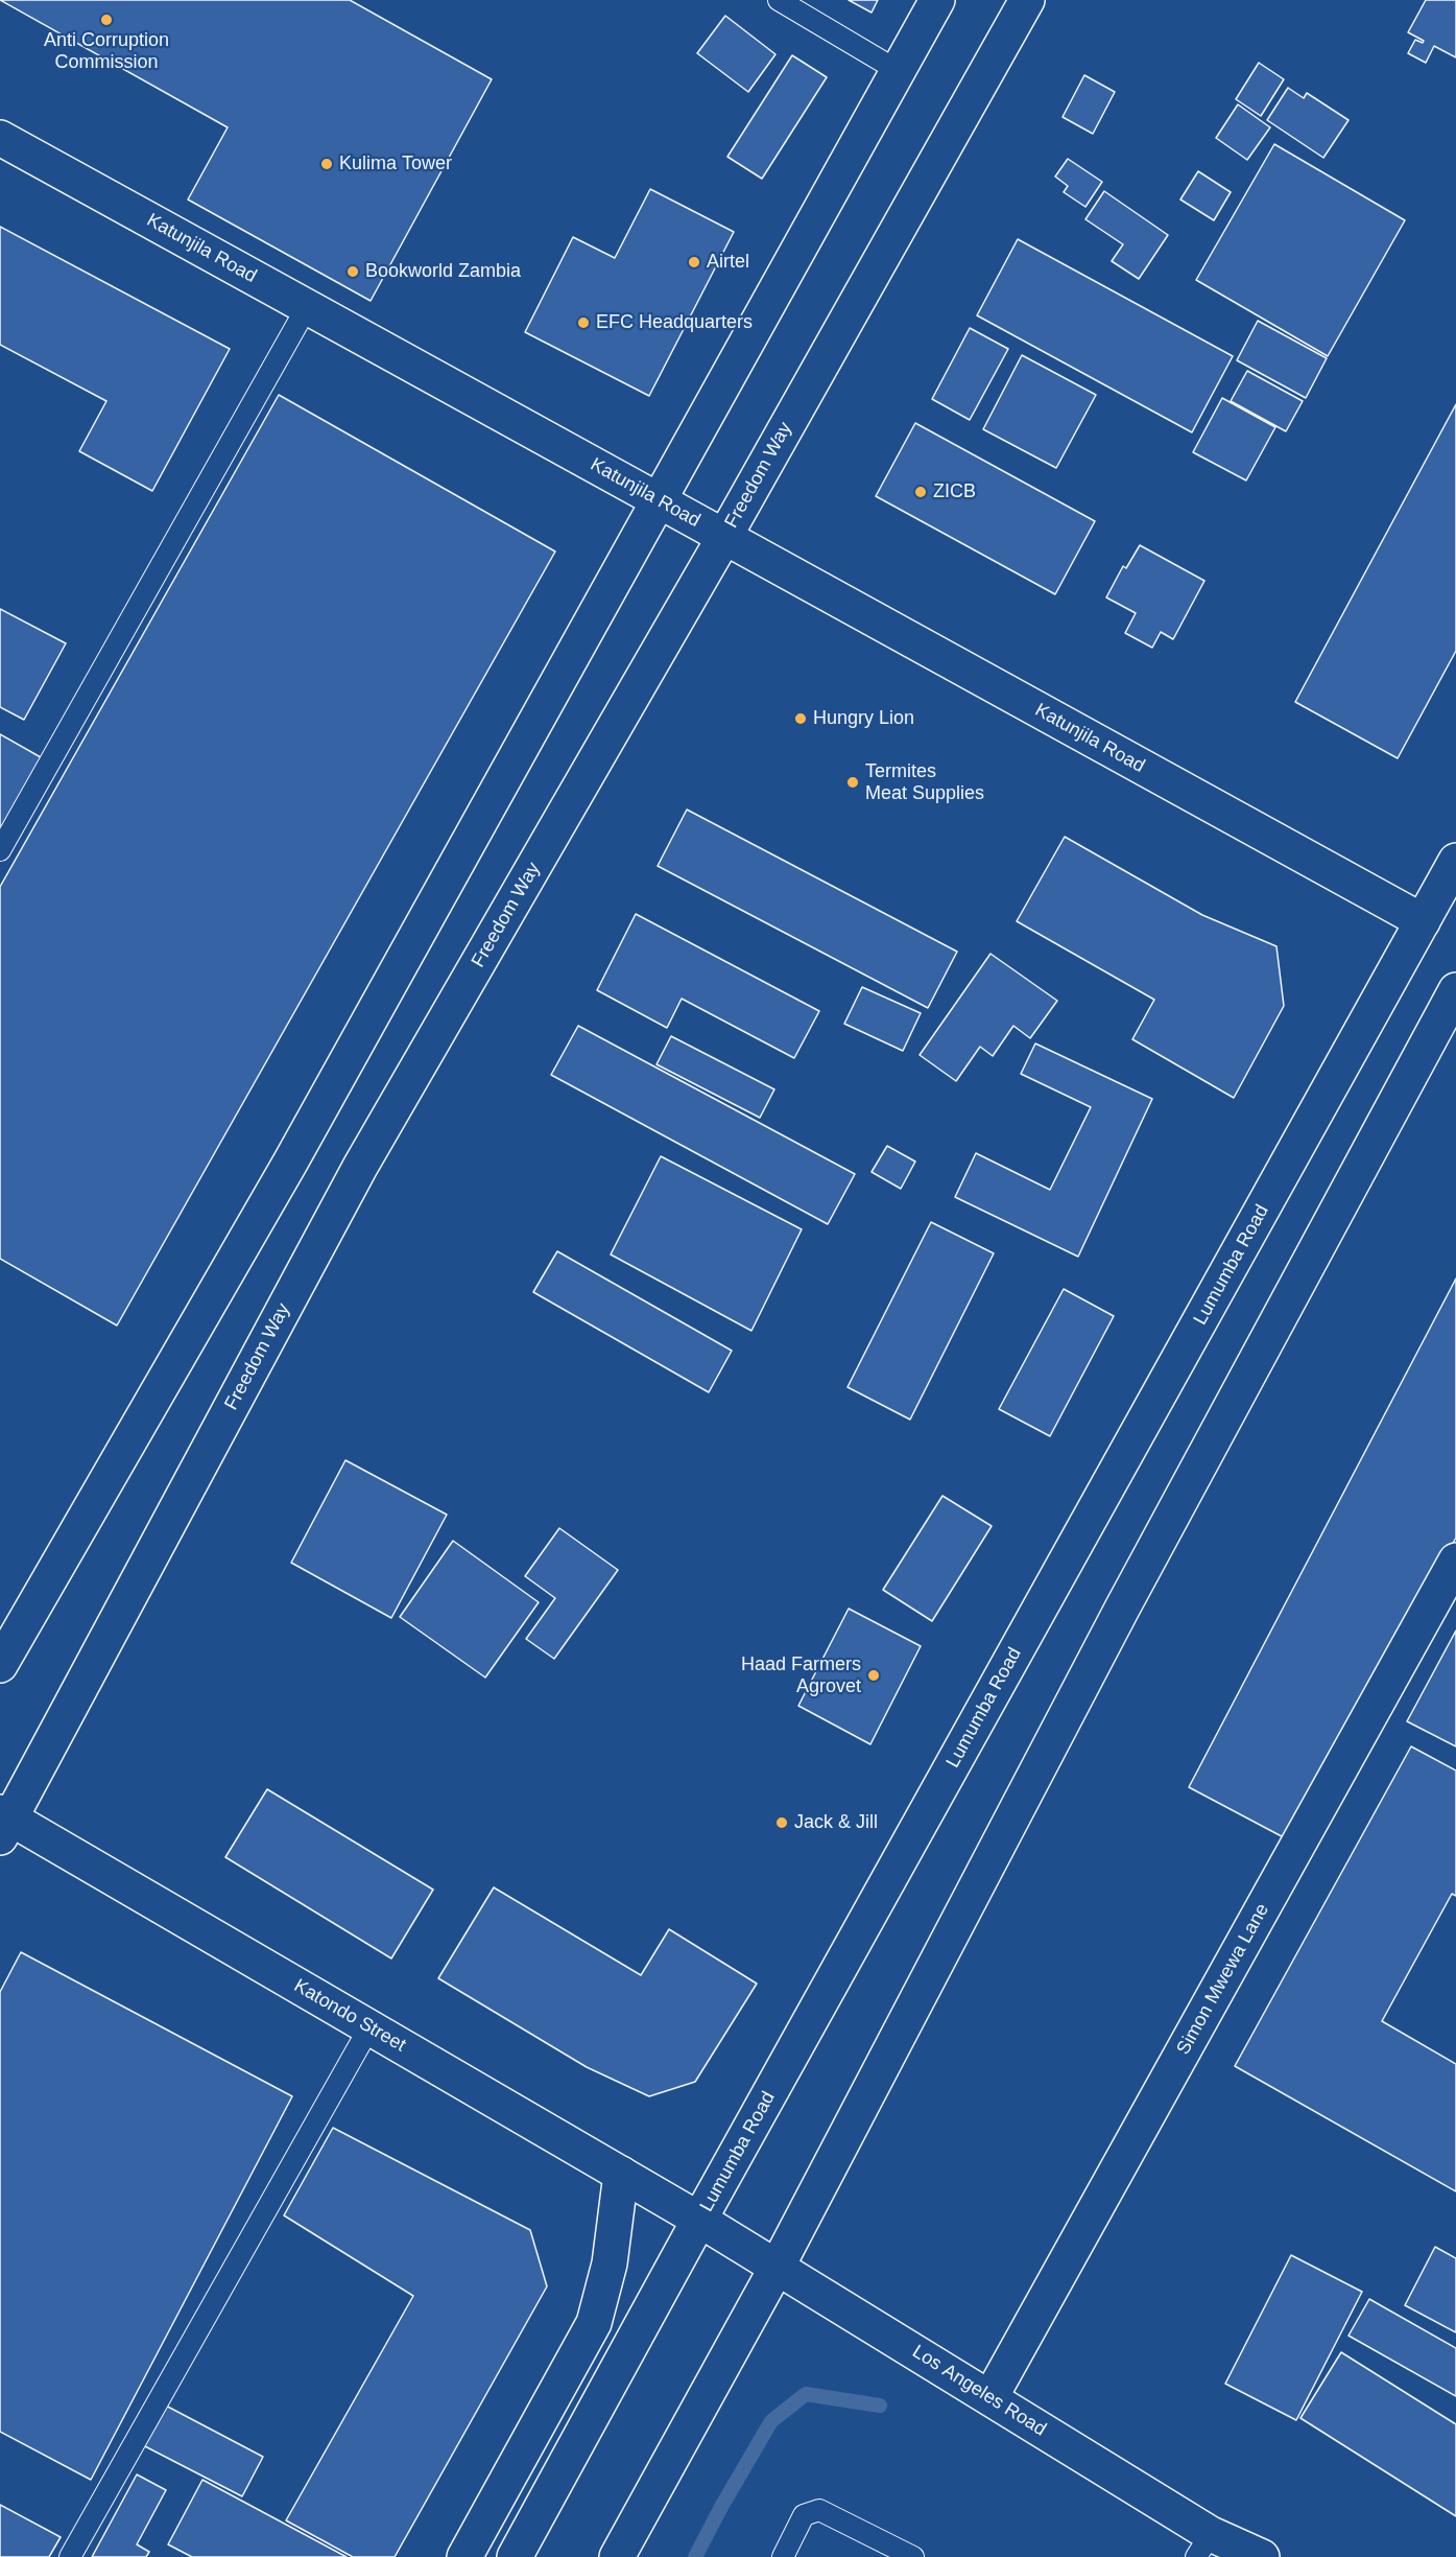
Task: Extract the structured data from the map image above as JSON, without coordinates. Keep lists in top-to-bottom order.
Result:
{
  "streets": {
    "main road": [
      "Katunjila Road",
      "Freedom Way",
      "Lumumba Road",
      "Simon Mwewa Lane",
      "Katondo Street",
      "Los Angeles Road"
    ]
  },
  "crossings": [
    ["Katunjila Road", "Freedom Way"],
    ["Katunjila Road", "Lumumba Road"],
    ["Freedom Way", "Katondo Street"],
    ["Lumumba Road", "Katondo Street"],
    ["Lumumba Road", "Los Angeles Road"],
    ["Simon Mwewa Lane", "Los Angeles Road"],
    ["Katondo Street", "Los Angeles Road"]
  ],
  "places": [
    "Anti Corruption Commission",
    "Kulima Tower",
    "Airtel",
    "Bookworld Zambia",
    "EFC Headquarters",
    "ZICB",
    "Hungry Lion",
    "Termites Meat Supplies",
    "Haad Farmers Agrovet",
    "Jack & Jill"
  ]
}
